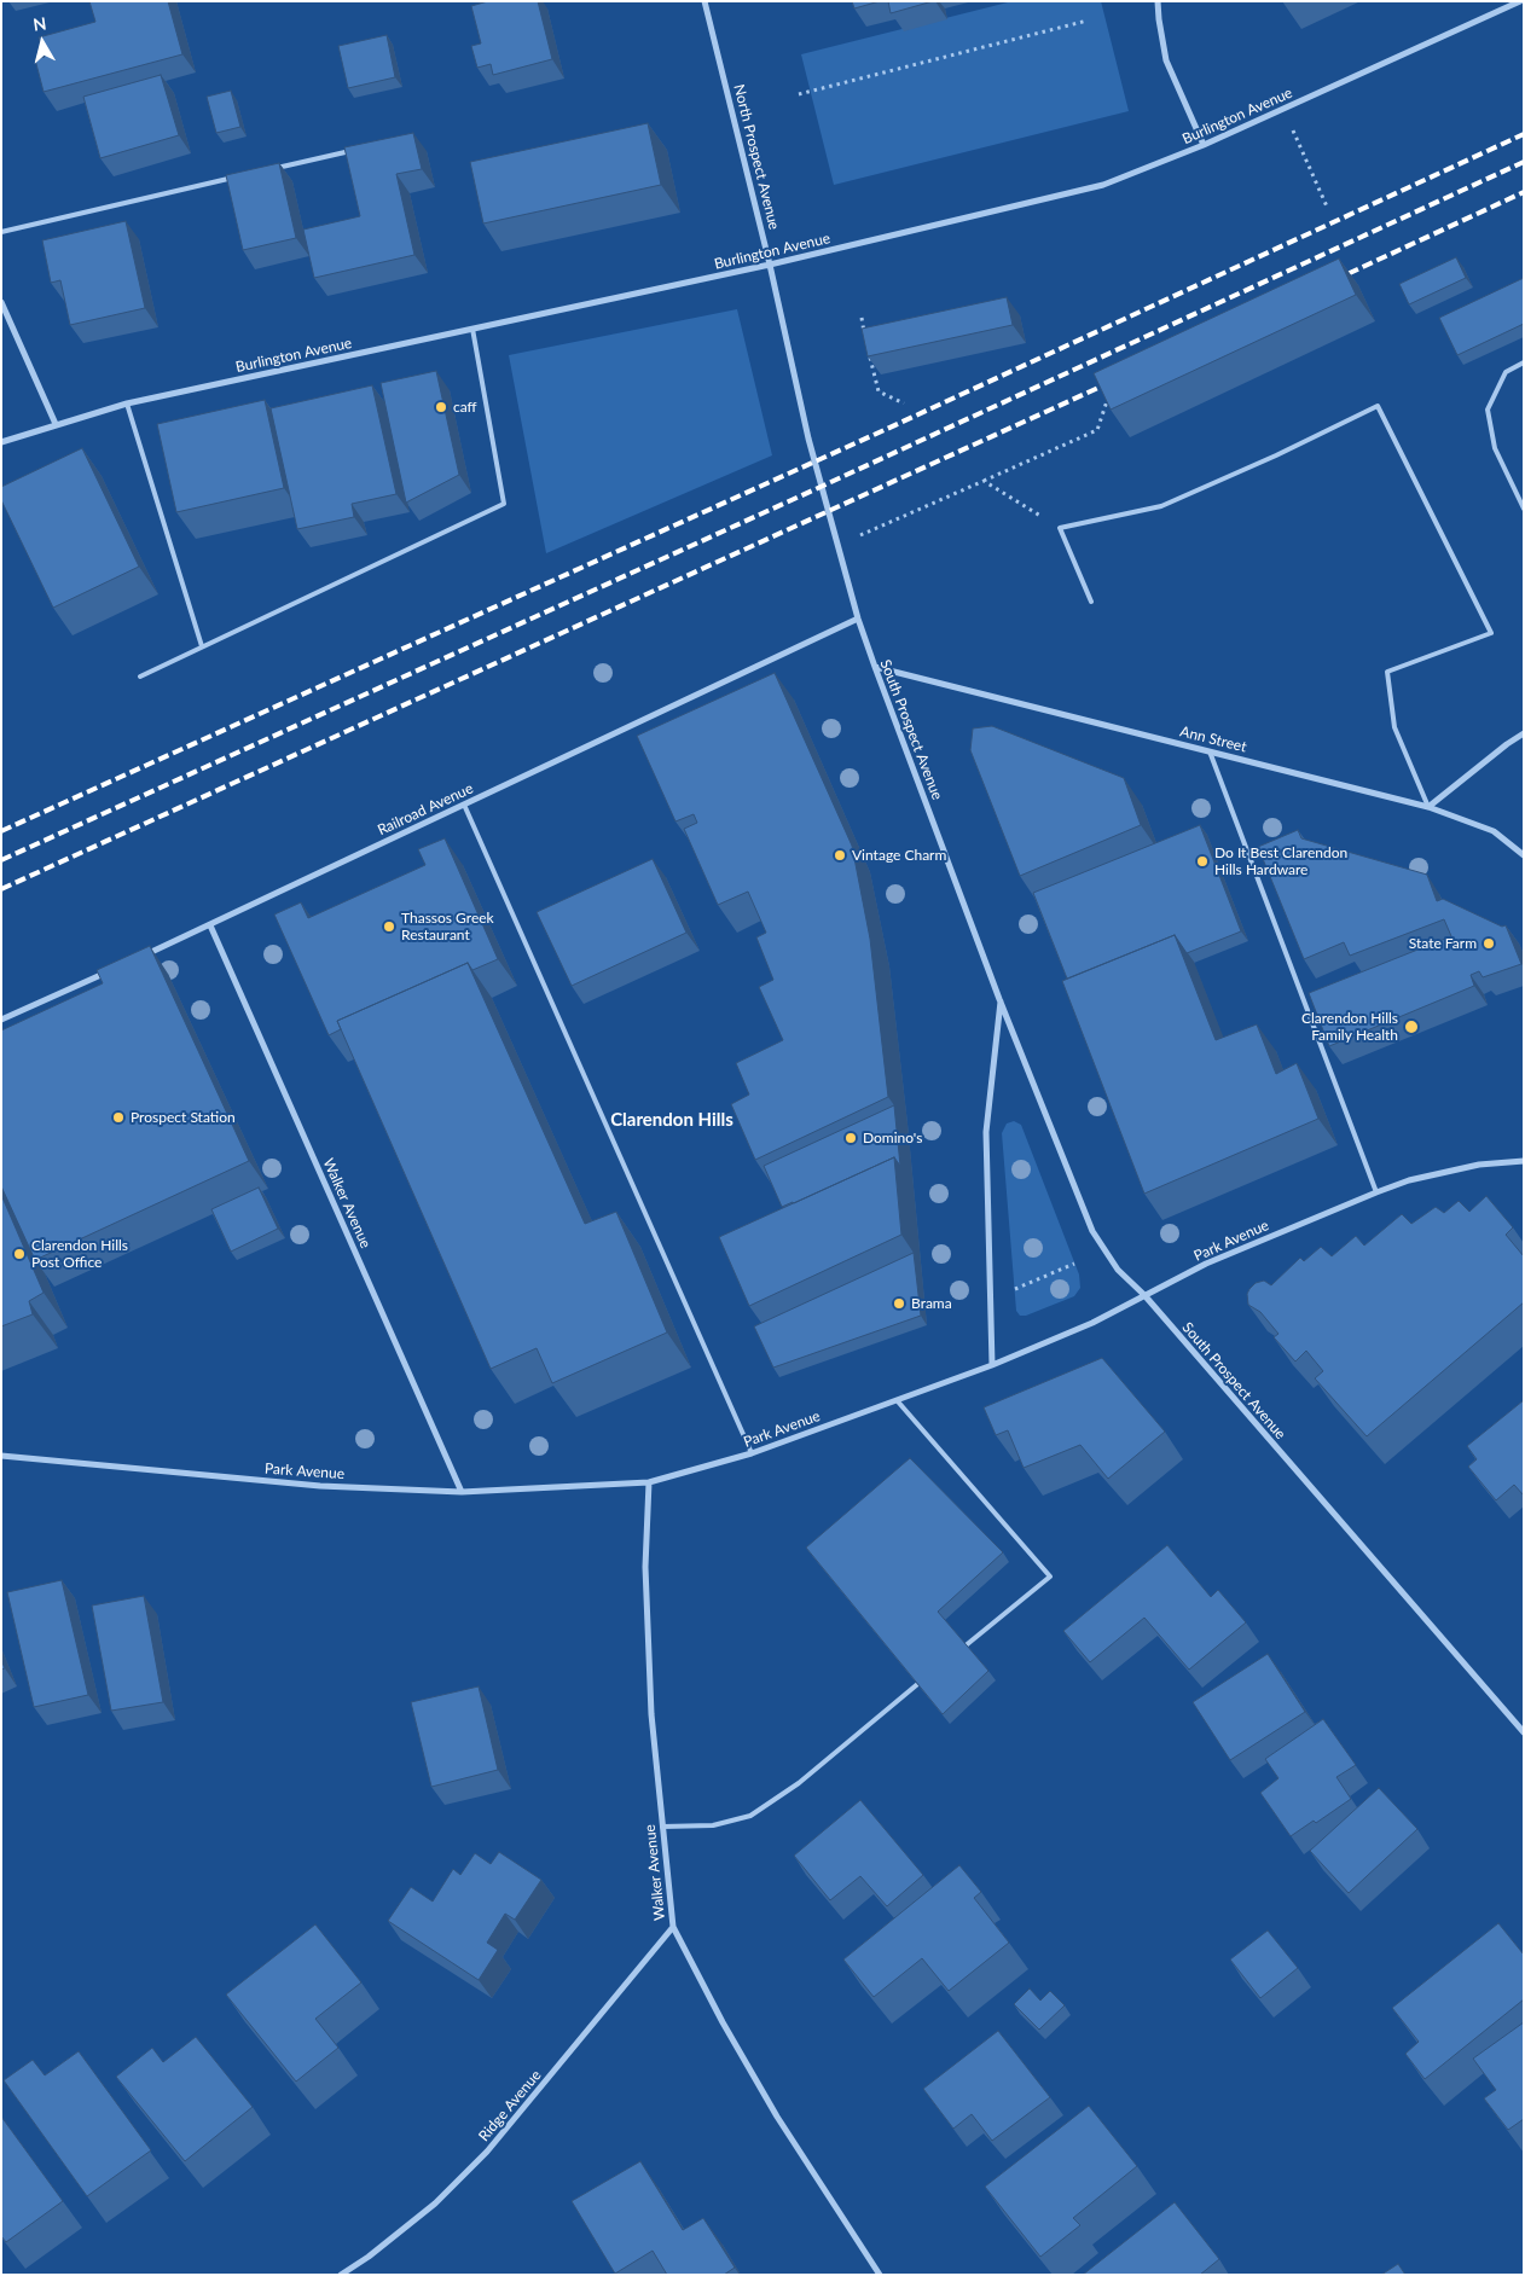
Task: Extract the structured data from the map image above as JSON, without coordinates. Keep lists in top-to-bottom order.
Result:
{
  "streets": {
    "street": [
      "Burlington Avenue",
      "North Prospect Avenue",
      "South Prospect Avenue",
      "Ann Street",
      "Railroad Avenue",
      "Walker Avenue",
      "Park Avenue",
      "Ridge Avenue"
    ]
  },
  "crossings": [
    ["Burlington Avenue", "North Prospect Avenue"],
    ["North Prospect Avenue", "South Prospect Avenue"],
    ["South Prospect Avenue", "Ann Street"],
    ["South Prospect Avenue", "Railroad Avenue"],
    ["South Prospect Avenue", "Park Avenue"],
    ["Railroad Avenue", "Walker Avenue"],
    ["Walker Avenue", "Park Avenue"],
    ["Walker Avenue", "Ridge Avenue"]
  ],
  "districts": ["Clarendon Hills"],
  "places": [
    "caff",
    "Vintage Charm",
    "Do It Best Clarendon Hills Hardware",
    "Thassos Greek Restaurant",
    "State Farm",
    "Clarendon Hills Family Health",
    "Prospect Station",
    "Domino's",
    "Clarendon Hills Post Office",
    "Brama"
  ],
  "north": "top"
}
